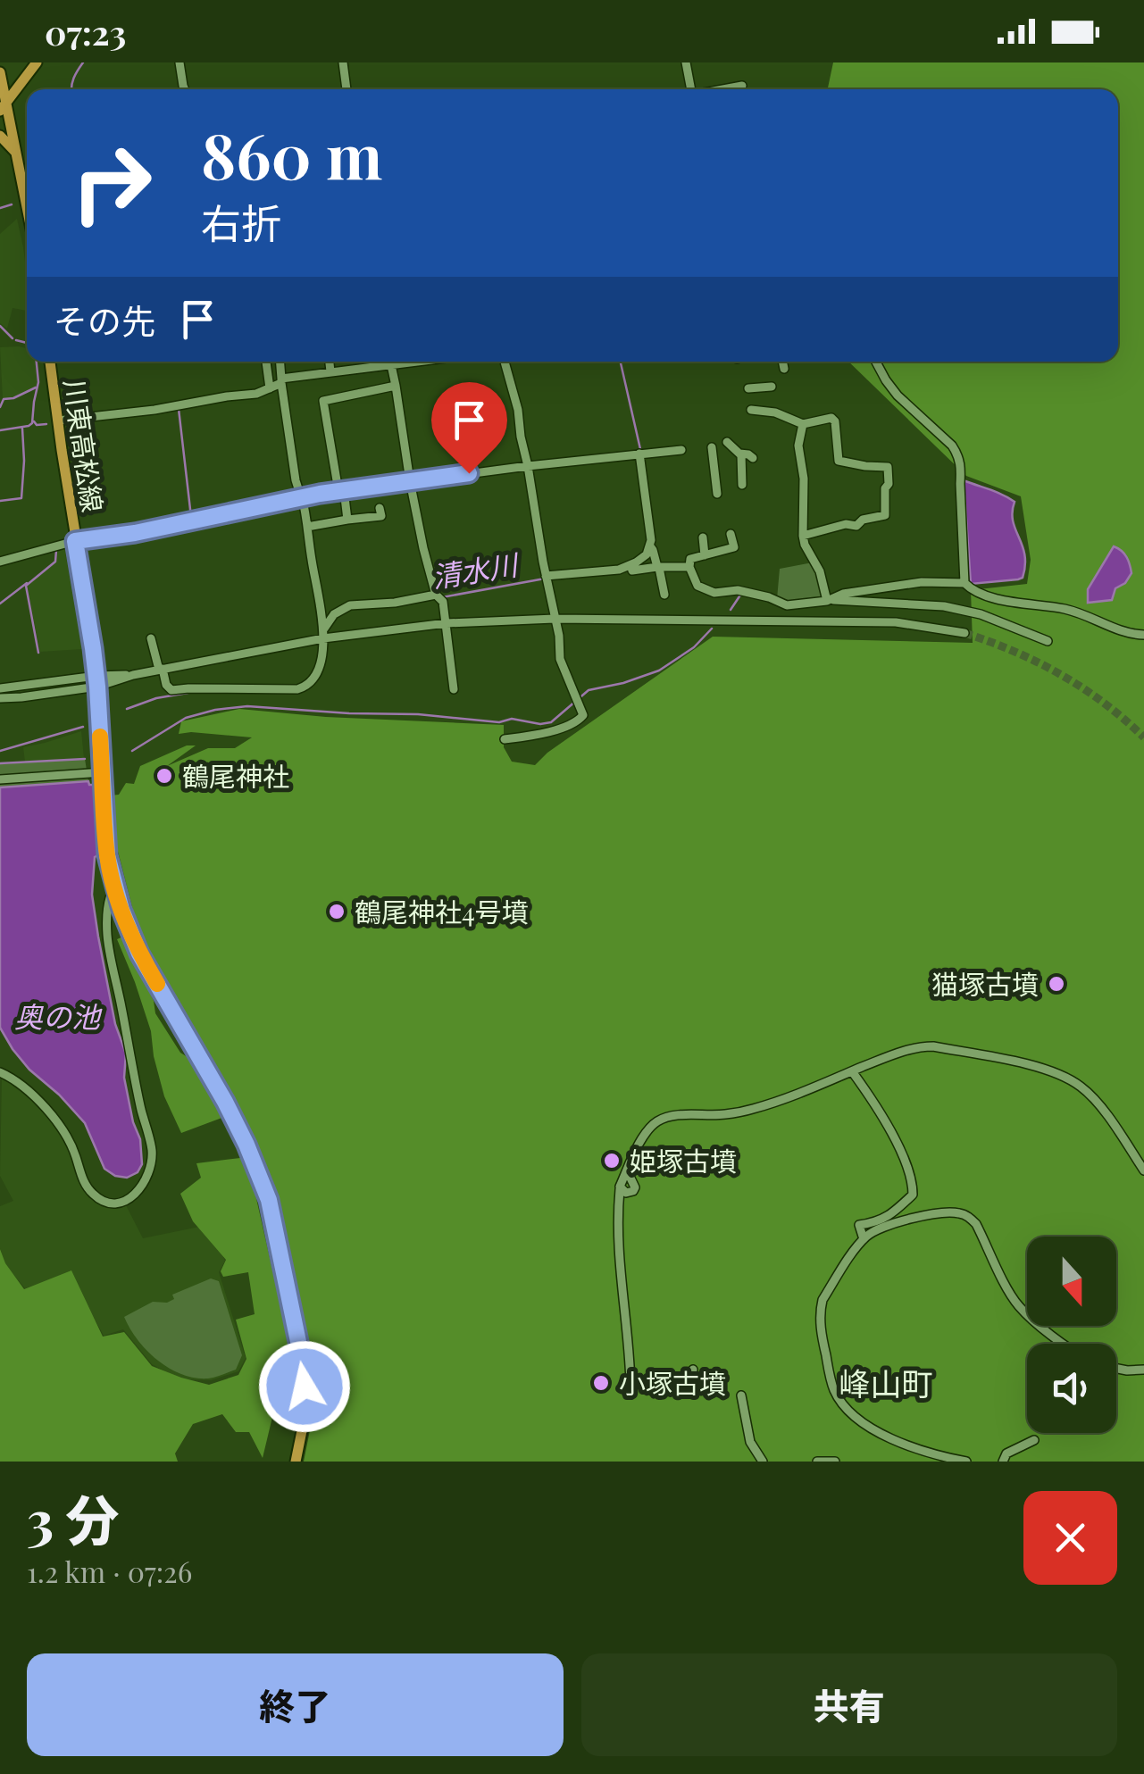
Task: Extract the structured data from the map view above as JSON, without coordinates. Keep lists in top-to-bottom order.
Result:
{
  "streets": {
    "main road": ["川東高松線"]
  },
  "districts": ["峰山町"],
  "water": ["清水川", "奥の池"],
  "places": [
    "鶴尾神社",
    "鶴尾神社4号墳",
    "猫塚古墳",
    "姫塚古墳",
    "小塚古墳"
  ],
  "north": "bottom",
  "page": {
    "status": "07:23",
    "turn": ["860 m", "右折"],
    "then": "その先",
    "heading": ["3 分", "1.2 km · 07:26"],
    "buttons": ["終了", "共有"]
  }
}
